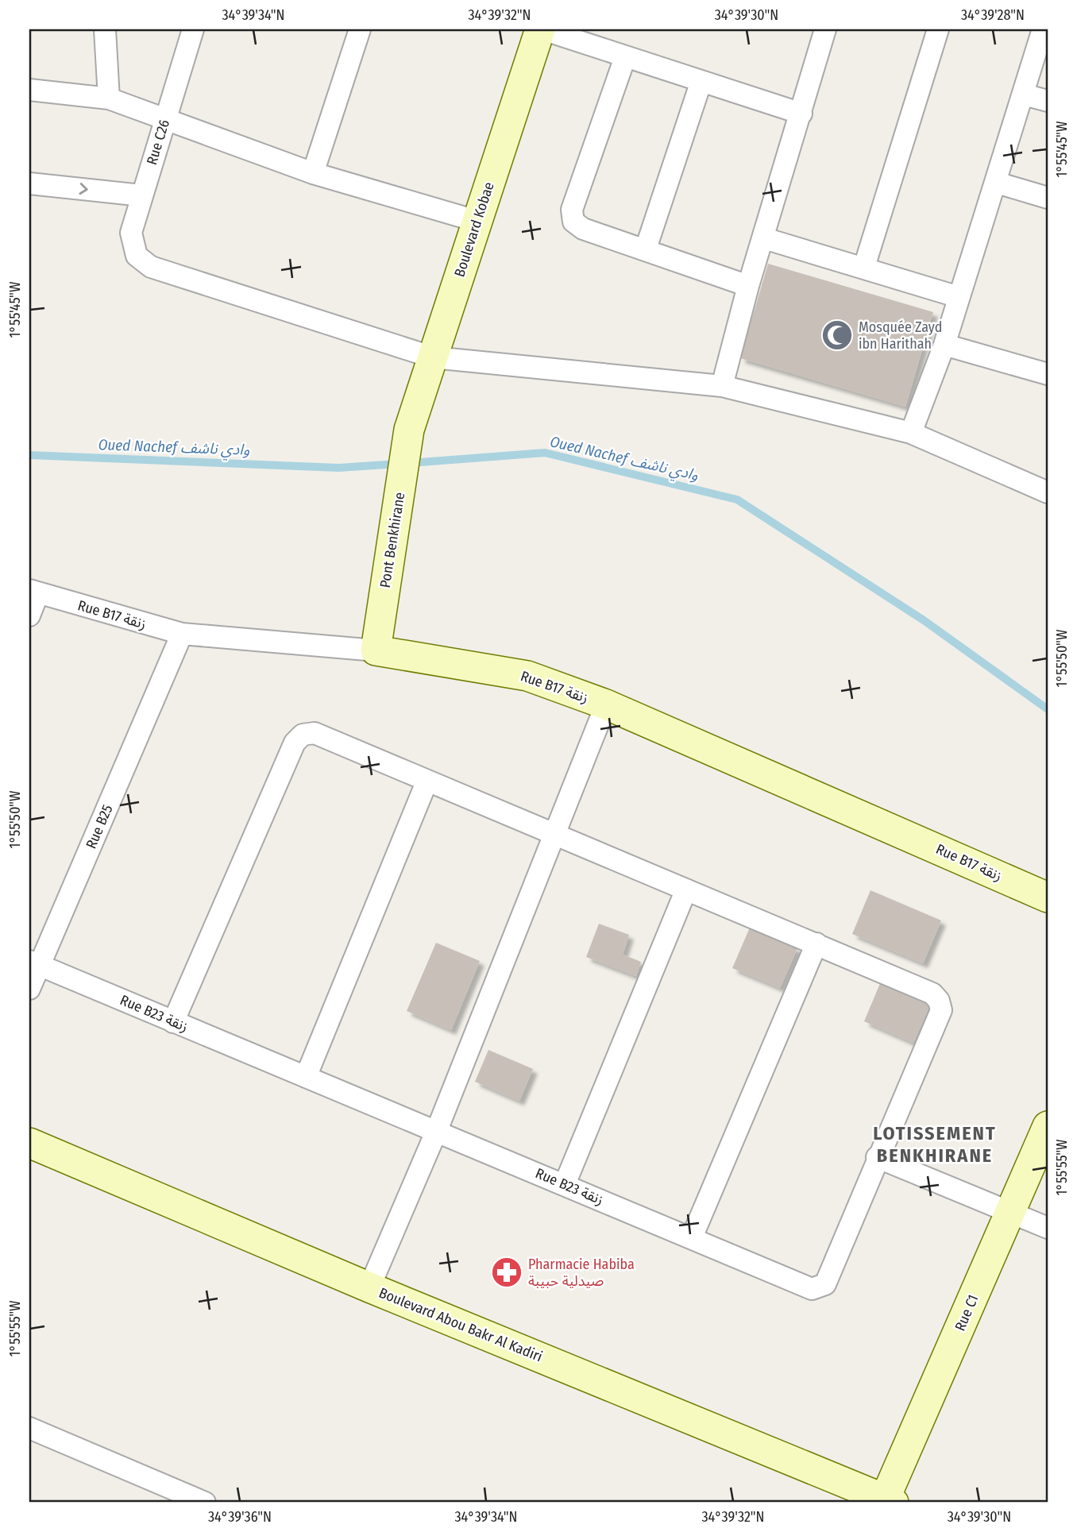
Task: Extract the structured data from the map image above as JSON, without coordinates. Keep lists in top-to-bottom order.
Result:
{
  "streets": {
    "main road": [
      "Boulevard Kobae",
      "Pont Benkhirane",
      "Rue B17 زنقة",
      "Rue C1",
      "Boulevard Abou Bakr Al Kadiri"
    ],
    "street": ["Rue C26", "Rue B25", "Rue B23 زنقة"]
  },
  "crossings": [
    ["Rue C26", "Boulevard Kobae"],
    ["Boulevard Kobae", "Pont Benkhirane"],
    ["Pont Benkhirane", "Rue B17 زنقة"],
    ["Rue B17 زنقة", "Rue B25"],
    ["Rue B25", "Rue B23 زنقة"],
    ["Rue C1", "Boulevard Abou Bakr Al Kadiri"]
  ],
  "districts": ["LOTISSEMENT BENKHIRANE"],
  "water": ["Oued Nachef وادي ناشف"],
  "places": {
    "mosque": ["Mosquée Zayd ibn Harithah"],
    "pharmacy": ["Pharmacie Habiba صيدلية حبيبة"]
  },
  "coordinates": [
    "34°39'34\"N",
    "34°39'32\"N",
    "34°39'30\"N",
    "34°39'28\"N",
    "1°55'45\"W",
    "1°55'50\"W",
    "1°55'55\"W",
    "34°39'36\"N"
  ]
}
